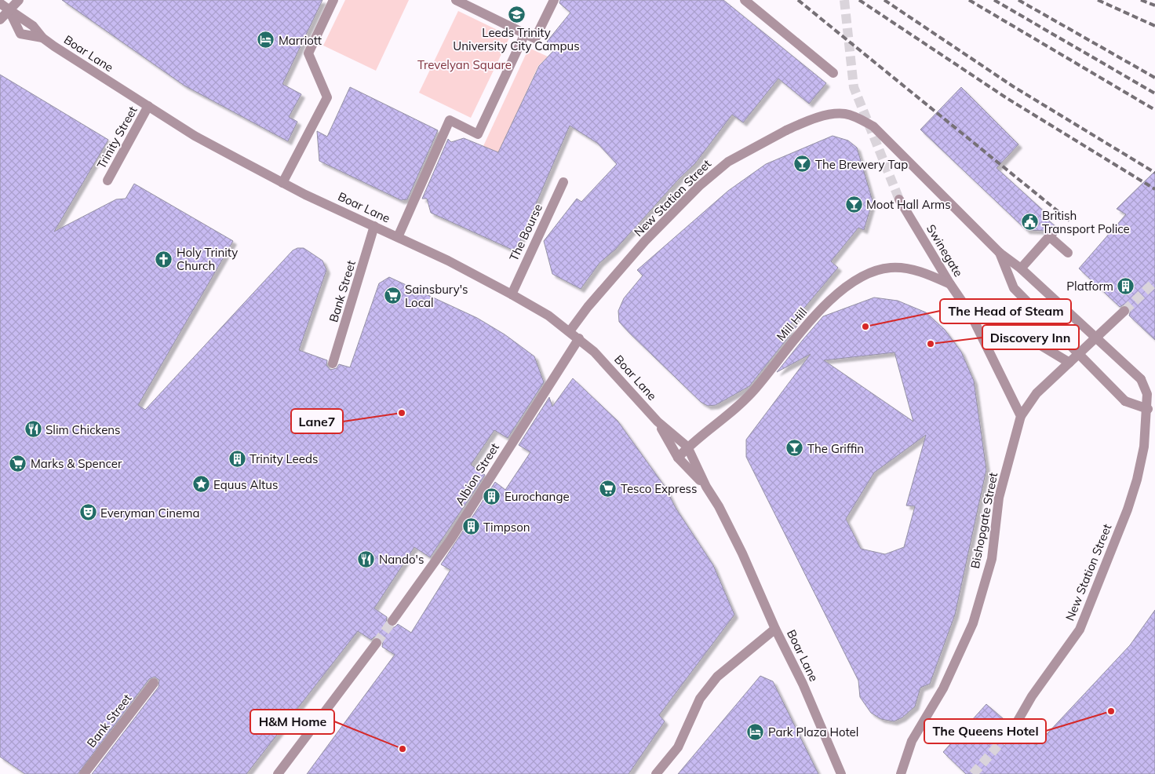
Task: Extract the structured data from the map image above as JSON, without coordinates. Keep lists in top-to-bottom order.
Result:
{
  "streets": {
    "street": [
      "Boar Lane",
      "Trinity Street",
      "New Station Street",
      "The Bourse",
      "Swinegate",
      "Bank Street",
      "Mill Hill",
      "Albion Street",
      "Bishopgate Street"
    ]
  },
  "crossings": [
    ["Boar Lane", "Trinity Street"],
    ["Boar Lane", "New Station Street"],
    ["Boar Lane", "The Bourse"],
    ["Boar Lane", "Bank Street"],
    ["Boar Lane", "Mill Hill"],
    ["Boar Lane", "Albion Street"],
    ["Swinegate", "Mill Hill"]
  ],
  "parks": ["Trevelyan Square"],
  "places": {
    "school or university": ["Leeds Trinity University City Campus"],
    "hotel": ["Marriott", "Park Plaza Hotel"],
    "bar": ["The Brewery Tap", "Moot Hall Arms", "The Griffin"],
    "public building": ["British Transport Police"],
    "church": ["Holy Trinity Church"],
    "building": [
      "Platform",
      "Trinity Leeds",
      "Eurochange",
      "Timpson"
    ],
    "supermarket": ["Sainsbury's Local", "Marks & Spencer", "Tesco Express"],
    "other": [
      "The Head of Steam",
      "Discovery Inn",
      "Lane7",
      "The Queens Hotel",
      "H&M Home"
    ],
    "restaurant": ["Slim Chickens", "Nando's"],
    "place": ["Equus Altus"],
    "theatre": ["Everyman Cinema"]
  }
}
